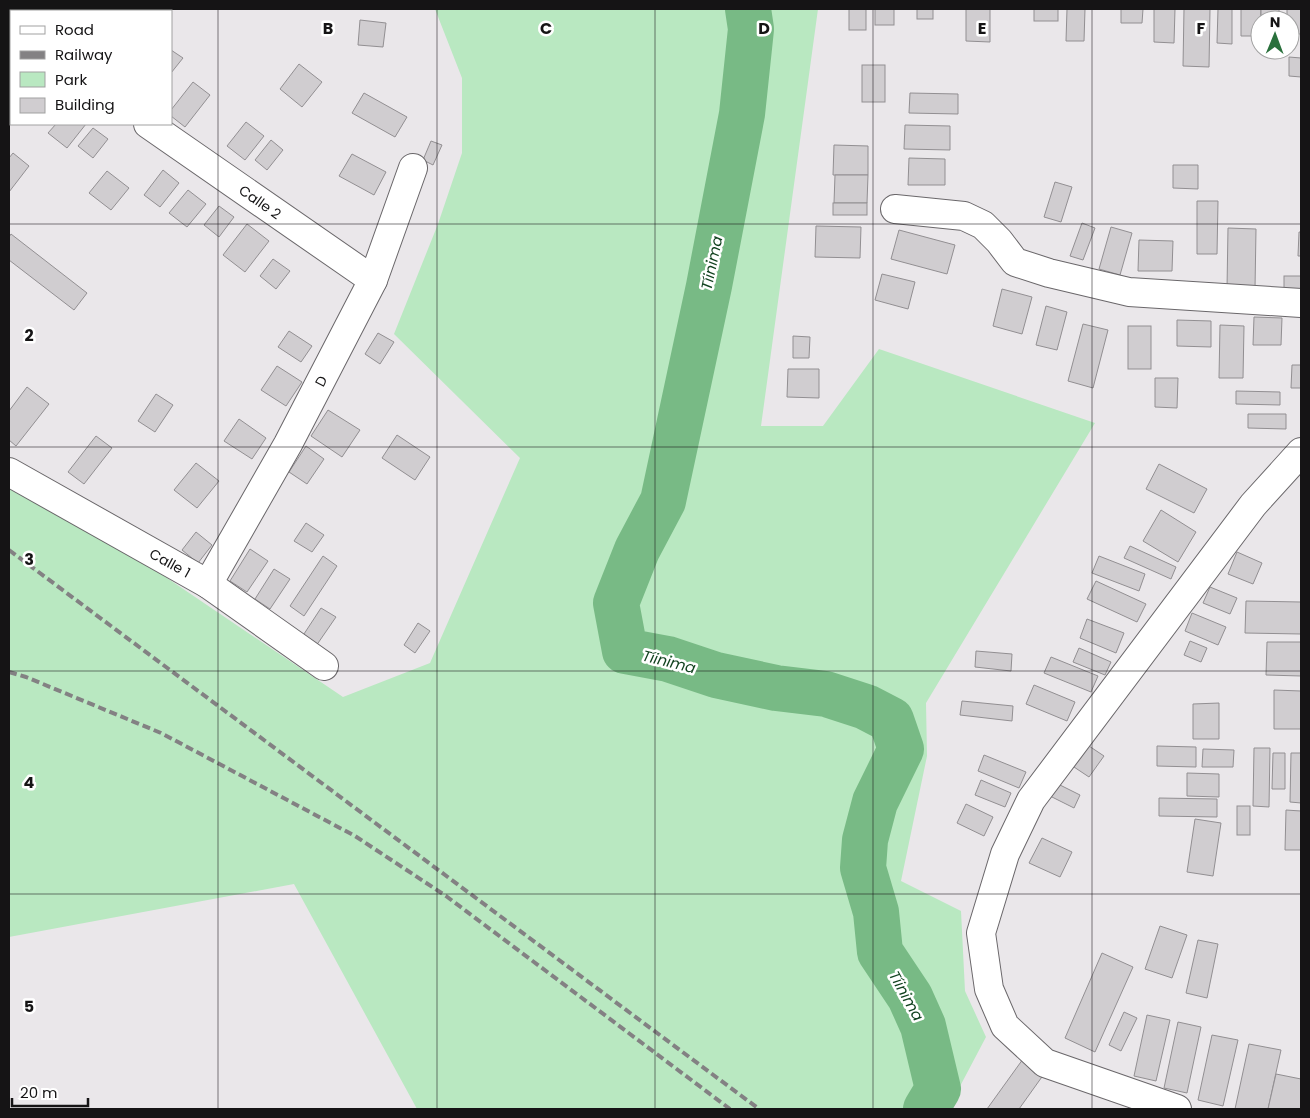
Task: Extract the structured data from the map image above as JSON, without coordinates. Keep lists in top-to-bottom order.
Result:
{
  "streets": {
    "street": ["Calle 2", "D", "Calle 1"]
  },
  "crossings": [
    ["Calle 2", "D"],
    ["D", "Calle 1"]
  ],
  "water": ["Tíinima"],
  "legend": [
    "Road",
    "Railway",
    "Park",
    "Building"
  ],
  "scale_bar": "20 m",
  "north": "top",
  "grid": {
    "columns": [
      "B",
      "C",
      "D",
      "E",
      "F"
    ],
    "rows": [
      "2",
      "3",
      "4",
      "5"
    ]
  }
}
